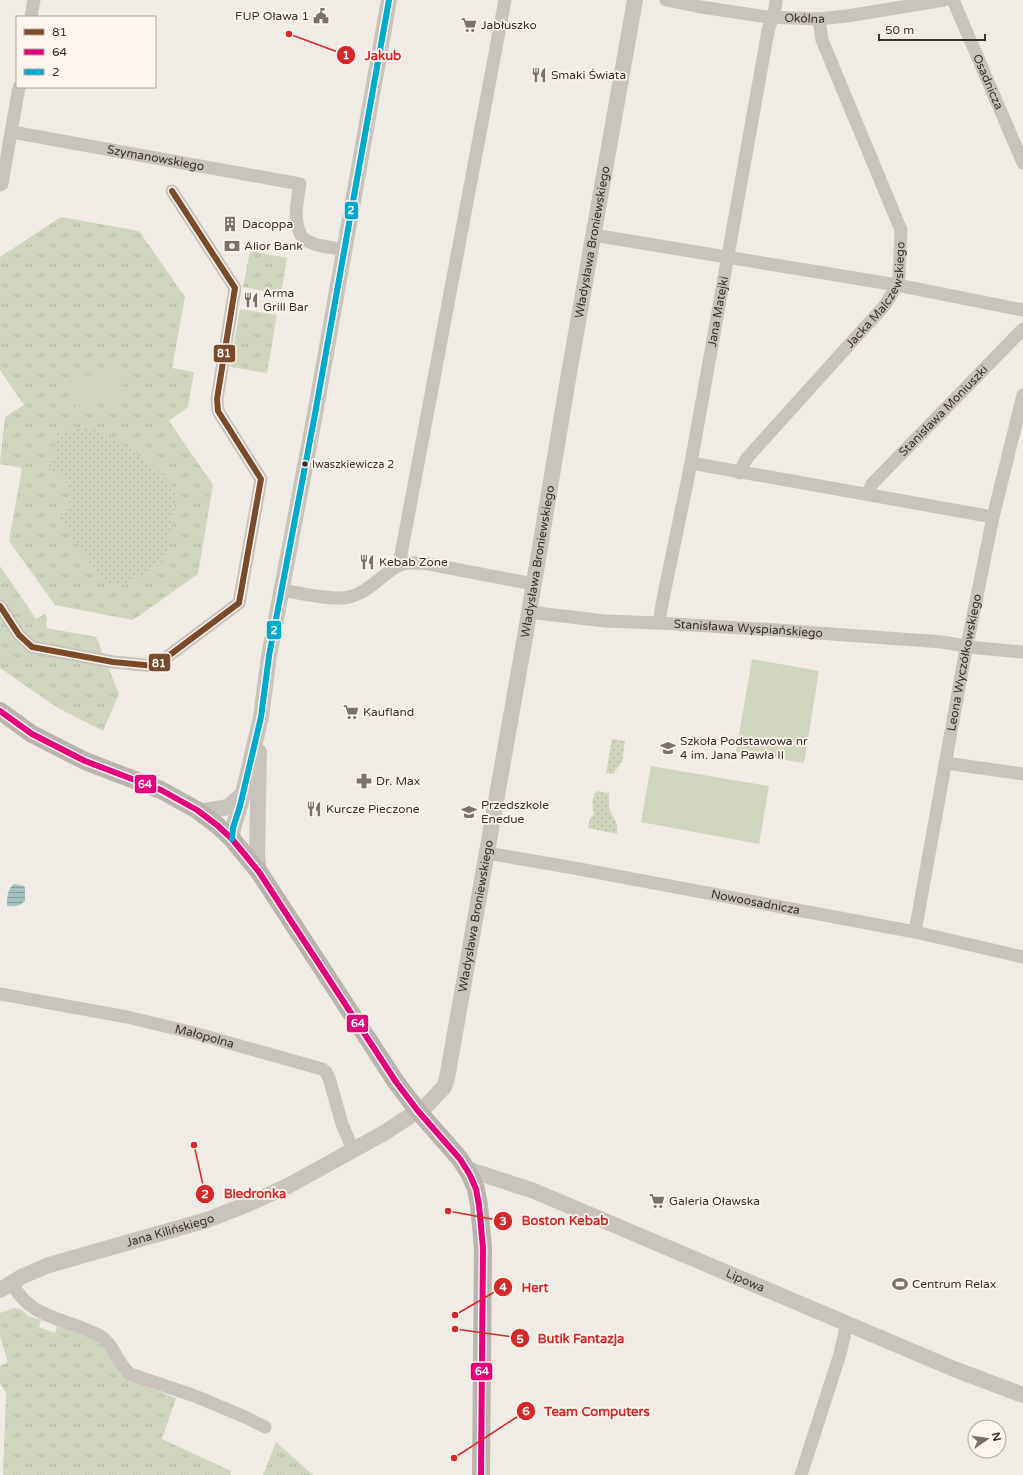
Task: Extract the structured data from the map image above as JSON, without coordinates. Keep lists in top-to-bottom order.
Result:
{
  "streets": {
    "street": [
      "Okólna",
      "Osadnicza",
      "Szymanowskiego",
      "Władysława Broniewskiego",
      "Jacka Malczewskiego",
      "Jana Matejki",
      "Stanisława Moniuszki",
      "Stanisława Wyspiańskiego",
      "Leona Wyczółkowskiego",
      "Nowoosadnicza",
      "Małopolna",
      "Jana Kilińskiego",
      "Lipowa"
    ]
  },
  "crossings": [
    ["Okólna", "Jacka Malczewskiego"],
    ["Okólna", "Jana Matejki"],
    ["Władysława Broniewskiego", "Stanisława Wyspiańskiego"],
    ["Władysława Broniewskiego", "Nowoosadnicza"],
    ["Władysława Broniewskiego", "Jana Kilińskiego"],
    ["Jana Matejki", "Stanisława Wyspiańskiego"],
    ["Stanisława Wyspiańskiego", "Leona Wyczółkowskiego"],
    ["Leona Wyczółkowskiego", "Nowoosadnicza"],
    ["Małopolna", "Jana Kilińskiego"]
  ],
  "places": {
    "public building": ["FUP Oława 1"],
    "supermarket": ["Jabłuszko", "Kaufland", "Galeria Oławska"],
    "other": [
      "Jakub",
      "Iwaszkiewicza 2",
      "Biedronka",
      "Boston Kebab",
      "Hert",
      "Butik Fantazja",
      "Team Computers"
    ],
    "restaurant": [
      "Smaki Świata",
      "Arma Grill Bar",
      "Kebab Zone",
      "Kurcze Pieczone"
    ],
    "building": ["Dacoppa"],
    "bank": ["Alior Bank"],
    "school or university": ["Szkoła Podstawowa nr 4 im. Jana Pawła II", "Przedszkole Enedue"],
    "pharmacy": ["Dr. Max"],
    "sports": ["Centrum Relax"]
  },
  "lines": ["transit line 2", "transit line 81", "transit line 64"],
  "legend": ["81", "64", "2"],
  "scale_bar": "50 m",
  "north": "right"
}
